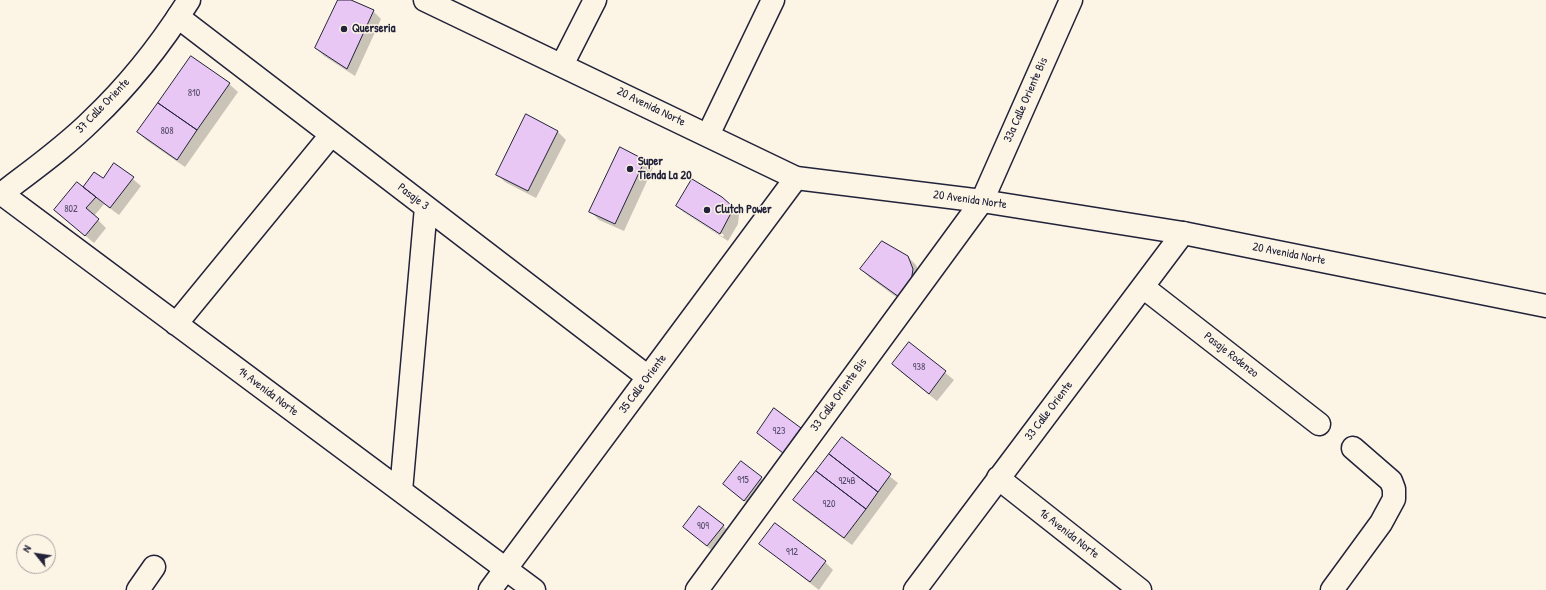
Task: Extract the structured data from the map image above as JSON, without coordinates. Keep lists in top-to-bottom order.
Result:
{
  "streets": {
    "street": [
      "33a Calle Oriente Bis",
      "37 Calle Oriente",
      "20 Avenida Norte",
      "Pasaje 3",
      "Pasaje Rodenzo",
      "35 Calle Oriente",
      "14 Avenida Norte",
      "33 Calle Oriente Bis",
      "33 Calle Oriente",
      "16 Avenida Norte"
    ]
  },
  "crossings": [
    ["33a Calle Oriente Bis", "20 Avenida Norte"],
    ["33a Calle Oriente Bis", "33 Calle Oriente Bis"],
    ["37 Calle Oriente", "Pasaje 3"],
    ["37 Calle Oriente", "14 Avenida Norte"],
    ["20 Avenida Norte", "35 Calle Oriente"],
    ["20 Avenida Norte", "33 Calle Oriente Bis"],
    ["20 Avenida Norte", "33 Calle Oriente"],
    ["Pasaje 3", "35 Calle Oriente"],
    ["Pasaje Rodenzo", "33 Calle Oriente"],
    ["35 Calle Oriente", "14 Avenida Norte"],
    ["33 Calle Oriente", "16 Avenida Norte"]
  ],
  "places": ["Querseria", "Super Tienda La 20", "Clutch Power"],
  "house_numbers": [
    "810",
    "808",
    "802",
    "938",
    "923",
    "915",
    "924B",
    "920",
    "909",
    "912"
  ],
  "north": "top left"
}
